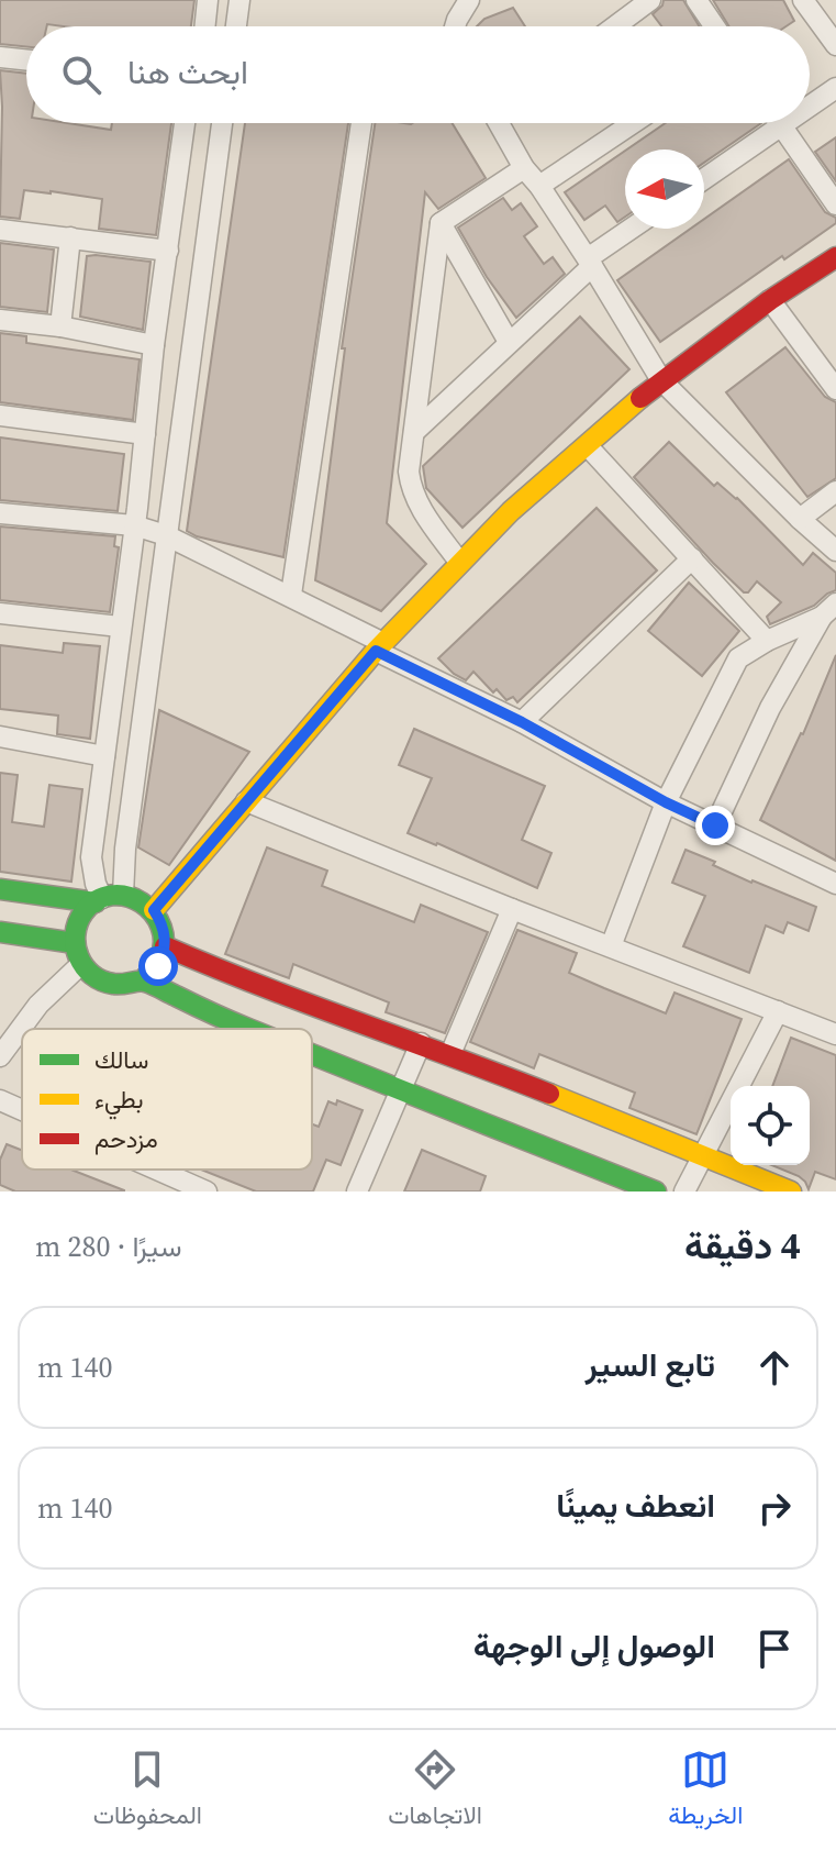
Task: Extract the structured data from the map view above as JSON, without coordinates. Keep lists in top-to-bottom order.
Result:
{
  "legend": ["سالك", "بطيء", "مزدحم"],
  "north": "left",
  "page": {
    "search": "ابحث هنا",
    "heading": ["4 دقيقة", "سيرًا · 280 m"],
    "list": [
      ["تابع السير", "140 m"],
      ["انعطف يمينًا", "140 m"],
      "الوصول إلى الوجهة"
    ],
    "nav": ["الخريطة", "الاتجاهات", "المحفوظات"]
  }
}
